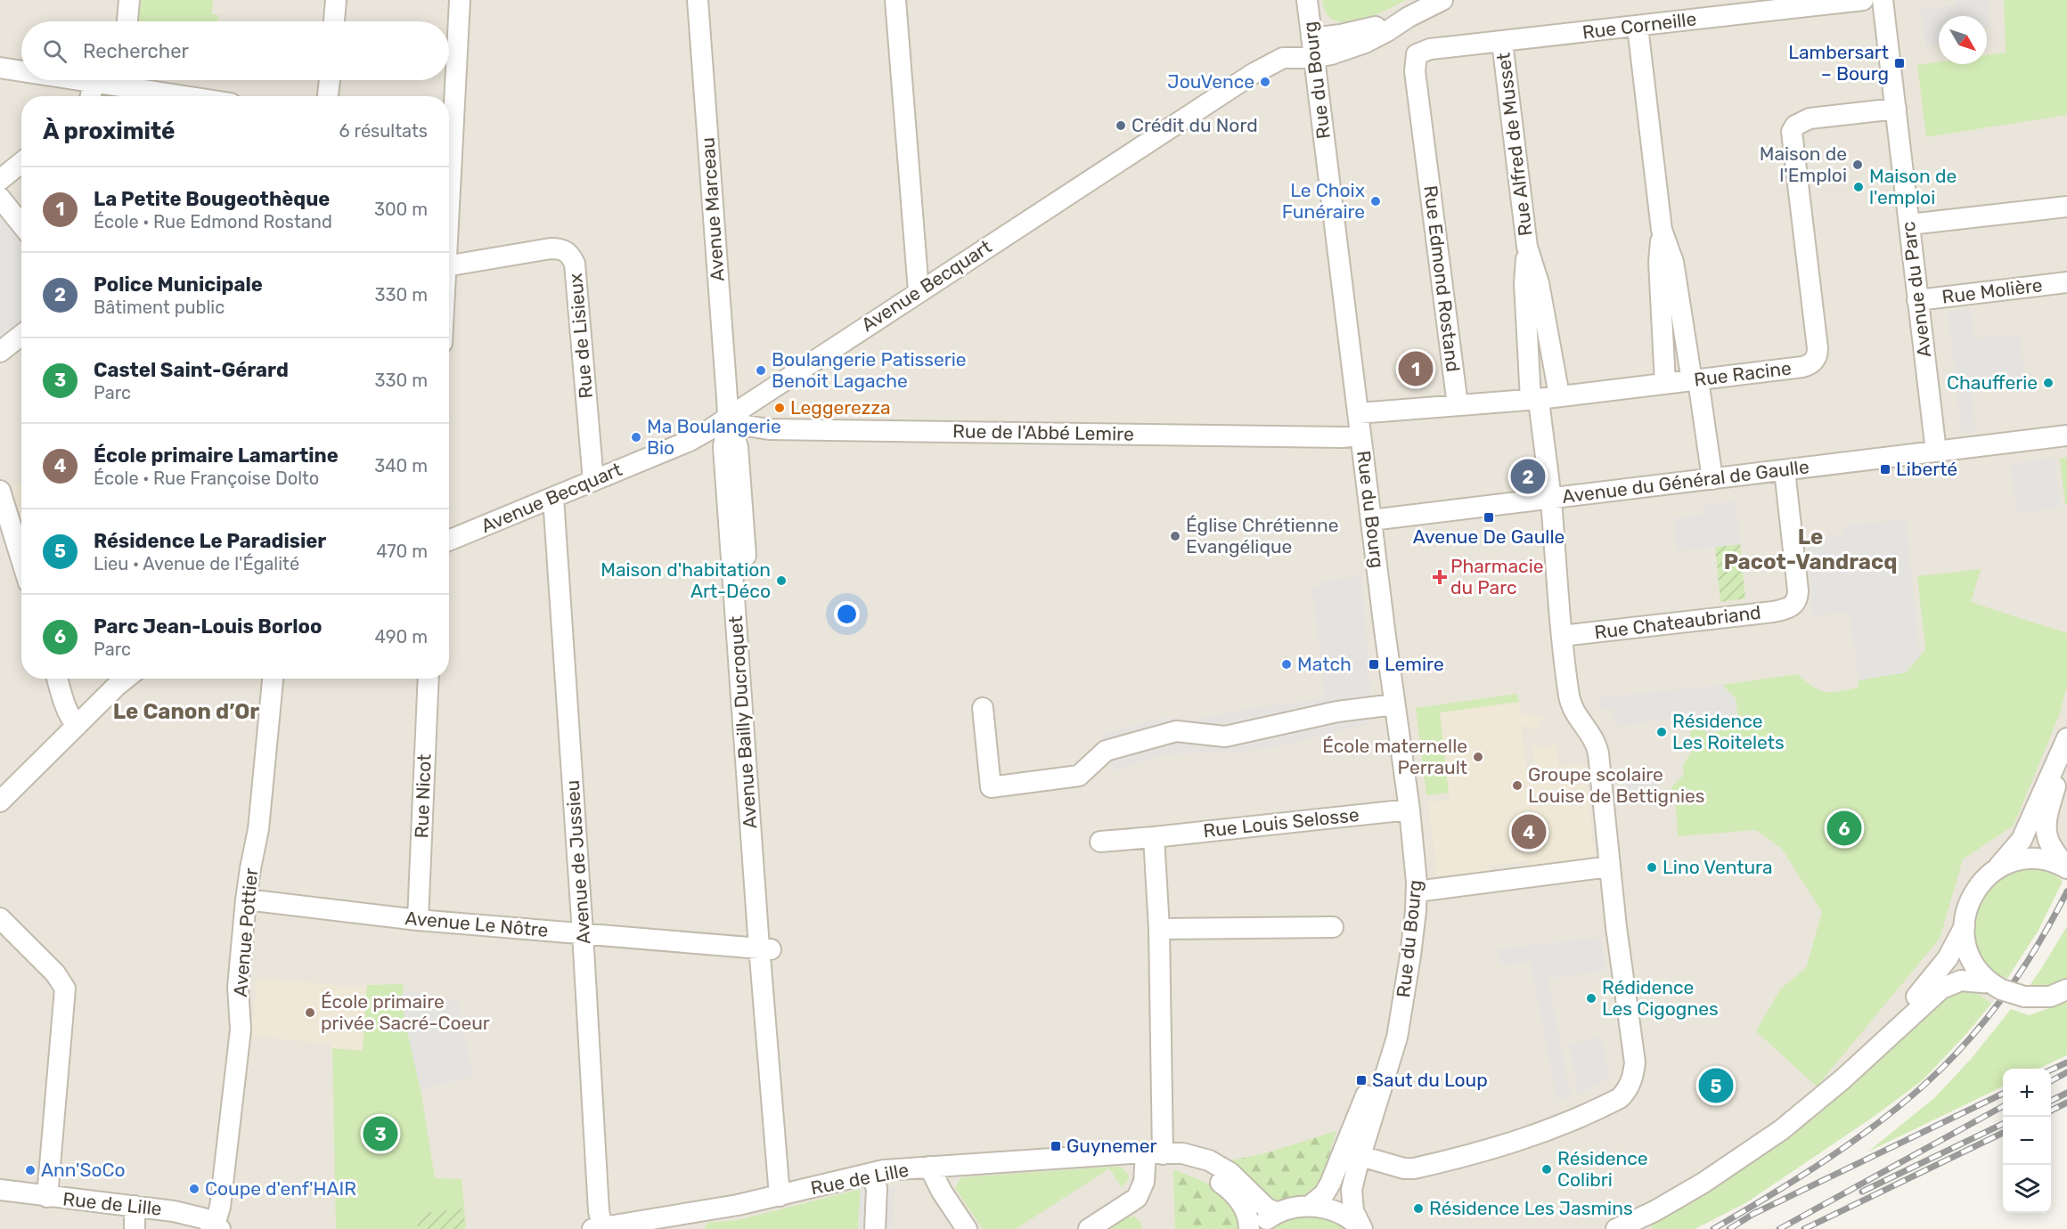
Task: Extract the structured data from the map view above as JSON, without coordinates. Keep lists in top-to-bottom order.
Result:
{
  "streets": {
    "street": [
      "Rue Corneille",
      "Rue du Bourg",
      "Rue Alfred de Musset",
      "Avenue Marceau",
      "Rue Edmond Rostand",
      "Avenue Becquart",
      "Avenue du Parc",
      "Rue Molière",
      "Rue de Lisieux",
      "Rue Racine",
      "Rue de l'Abbé Lemire",
      "Avenue du Général de Gaulle",
      "Rue Chateaubriand",
      "Avenue Bailly Ducroquet",
      "Rue Nicot",
      "Rue Louis Selosse",
      "Avenue de Jussieu",
      "Avenue Le Nôtre",
      "Avenue Pottier",
      "Rue de Lille"
    ]
  },
  "crossings": [
    ["Rue Corneille", "Rue Alfred de Musset"],
    ["Rue Corneille", "Rue Edmond Rostand"],
    ["Rue du Bourg", "Avenue Becquart"],
    ["Rue du Bourg", "Rue de l'Abbé Lemire"],
    ["Rue du Bourg", "Avenue du Général de Gaulle"],
    ["Rue du Bourg", "Rue Louis Selosse"],
    ["Rue Alfred de Musset", "Rue Racine"],
    ["Rue Alfred de Musset", "Avenue du Général de Gaulle"],
    ["Avenue Marceau", "Avenue Becquart"],
    ["Avenue Marceau", "Rue de l'Abbé Lemire"],
    ["Avenue Marceau", "Avenue Bailly Ducroquet"],
    ["Rue Edmond Rostand", "Rue Racine"],
    ["Avenue Becquart", "Rue de Lisieux"],
    ["Avenue Becquart", "Rue de l'Abbé Lemire"],
    ["Avenue Becquart", "Avenue Bailly Ducroquet"],
    ["Avenue Becquart", "Avenue de Jussieu"],
    ["Avenue du Parc", "Rue Molière"],
    ["Avenue du Parc", "Rue Racine"],
    ["Avenue du Parc", "Avenue du Général de Gaulle"],
    ["Rue de l'Abbé Lemire", "Avenue Bailly Ducroquet"],
    ["Avenue du Général de Gaulle", "Rue Chateaubriand"],
    ["Avenue Bailly Ducroquet", "Avenue Le Nôtre"],
    ["Avenue Bailly Ducroquet", "Rue de Lille"],
    ["Rue Nicot", "Avenue Le Nôtre"],
    ["Avenue de Jussieu", "Avenue Le Nôtre"],
    ["Avenue de Jussieu", "Rue de Lille"],
    ["Avenue Le Nôtre", "Avenue Pottier"],
    ["Avenue Pottier", "Rue de Lille"]
  ],
  "districts": ["Le Pacot-Vandracq", "Le Canon d’Or"],
  "places": {
    "transit": [
      "Lambersart – Bourg",
      "Liberté",
      "Avenue De Gaulle",
      "Lemire",
      "Saut du Loup",
      "Guynemer"
    ],
    "other": [
      "JouVence",
      "Crédit du Nord",
      "Maison de l'Emploi",
      "Maison de l'emploi",
      "Le Choix Funéraire",
      "Boulangerie Patisserie Benoit Lagache",
      "Chaufferie",
      "Leggerezza",
      "Ma Boulangerie Bio",
      "Église Chrétienne Evangélique",
      "Maison d'habitation Art-Déco",
      "Match",
      "Résidence Les Roitelets",
      "École maternelle Perrault",
      "Groupe scolaire Louise de Bettignies",
      "Lino Ventura",
      "Rédidence Les Cigognes",
      "École primaire privée Sacré-Coeur",
      "Résidence Colibri",
      "Ann'SoCo",
      "Coupe d'enf'HAIR",
      "Résidence Les Jasmins"
    ],
    "health": ["Pharmacie du Parc"]
  },
  "north": "bottom right",
  "page": {
    "search": "Rechercher",
    "heading": ["À proximité", "6 résultats"],
    "list": [
      {
        "mark": "1",
        "name": "La Petite Bougeothèque",
        "note": "École · Rue Edmond Rostand",
        "value": "300 m"
      },
      {
        "mark": "2",
        "name": "Police Municipale",
        "note": "Bâtiment public",
        "value": "330 m"
      },
      {
        "mark": "3",
        "name": "Castel Saint-Gérard",
        "note": "Parc",
        "value": "330 m"
      },
      {
        "mark": "4",
        "name": "École primaire Lamartine",
        "note": "École · Rue Françoise Dolto",
        "value": "340 m"
      },
      {
        "mark": "5",
        "name": "Résidence Le Paradisier",
        "note": "Lieu · Avenue de l'Égalité",
        "value": "470 m"
      },
      {
        "mark": "6",
        "name": "Parc Jean-Louis Borloo",
        "note": "Parc",
        "value": "490 m"
      }
    ],
    "pins": [
      "1",
      "2",
      "6",
      "4",
      "5",
      "3"
    ],
    "map_buttons": ["+", "−"]
  }
}
